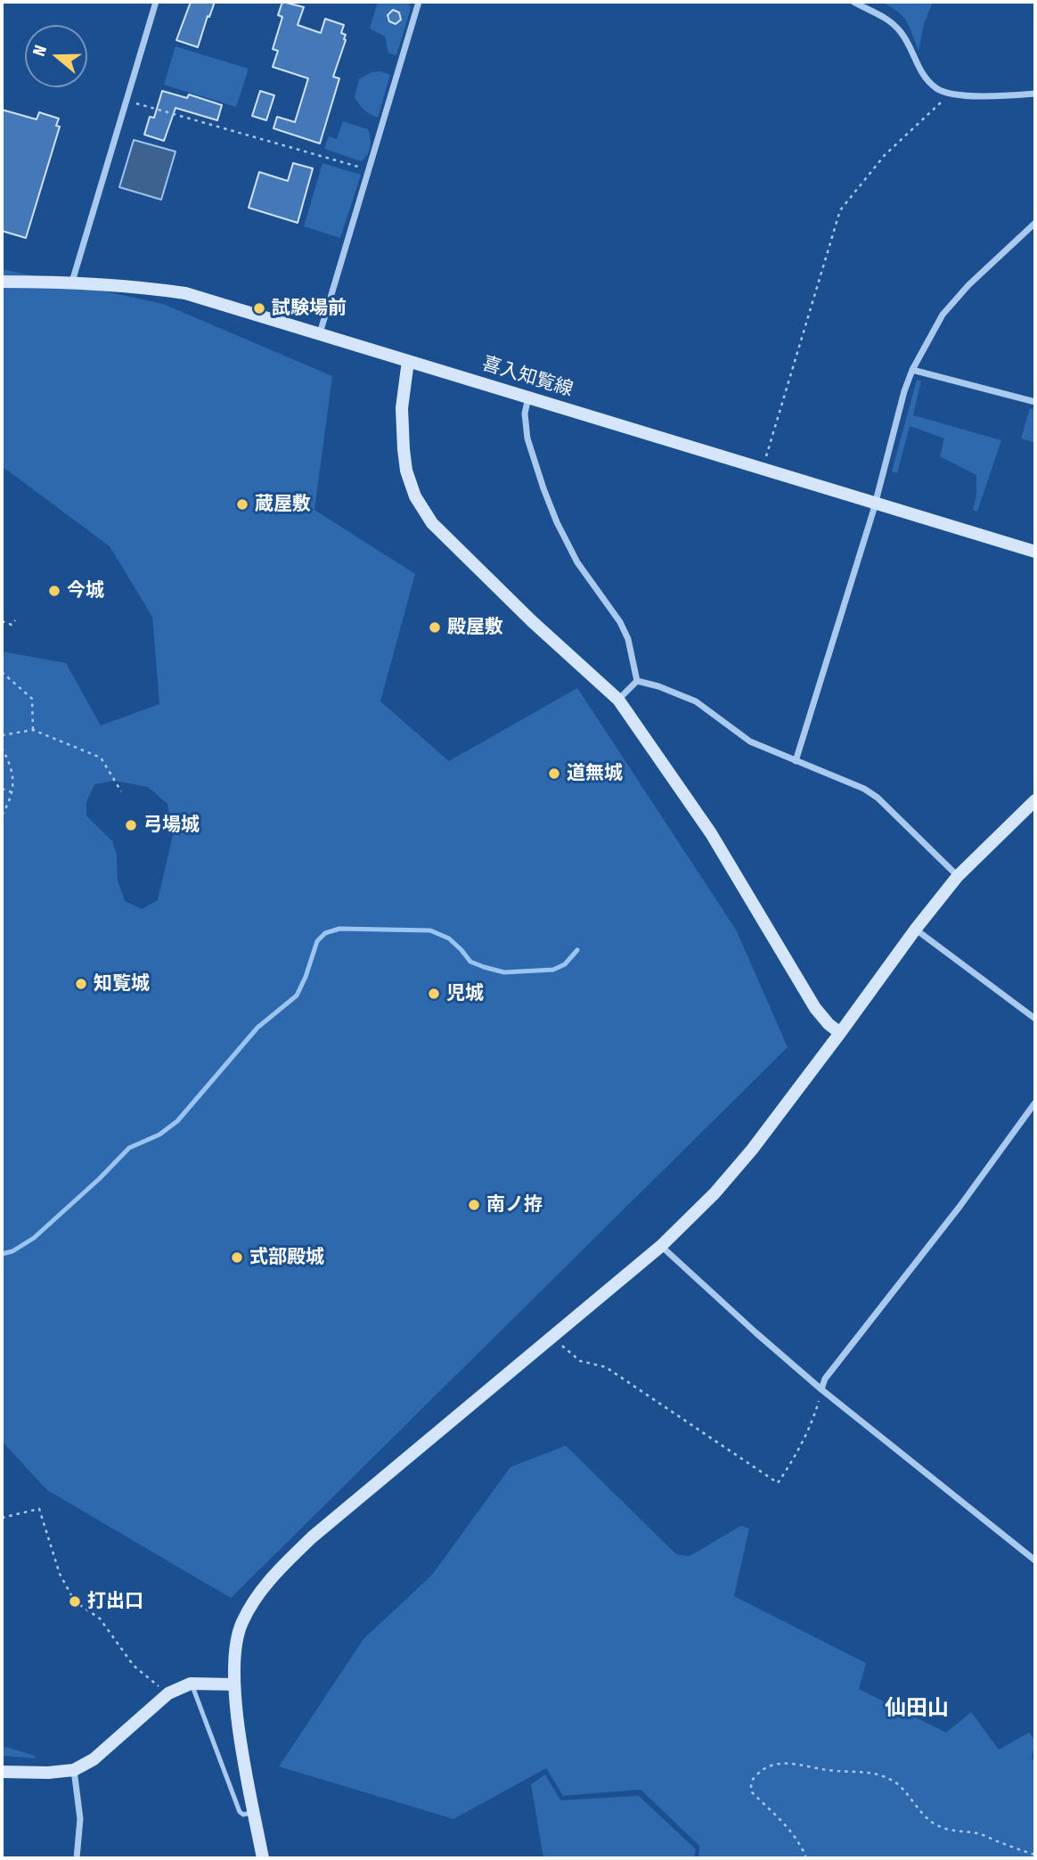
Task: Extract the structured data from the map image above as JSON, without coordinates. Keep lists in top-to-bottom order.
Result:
{
  "streets": {
    "street": ["喜入知覧線"]
  },
  "districts": ["仙田山"],
  "places": [
    "試験場前",
    "蔵屋敷",
    "今城",
    "殿屋敷",
    "道無城",
    "弓場城",
    "知覧城",
    "児城",
    "南ノ拵",
    "式部殿城",
    "打出口"
  ],
  "north": "left"
}
